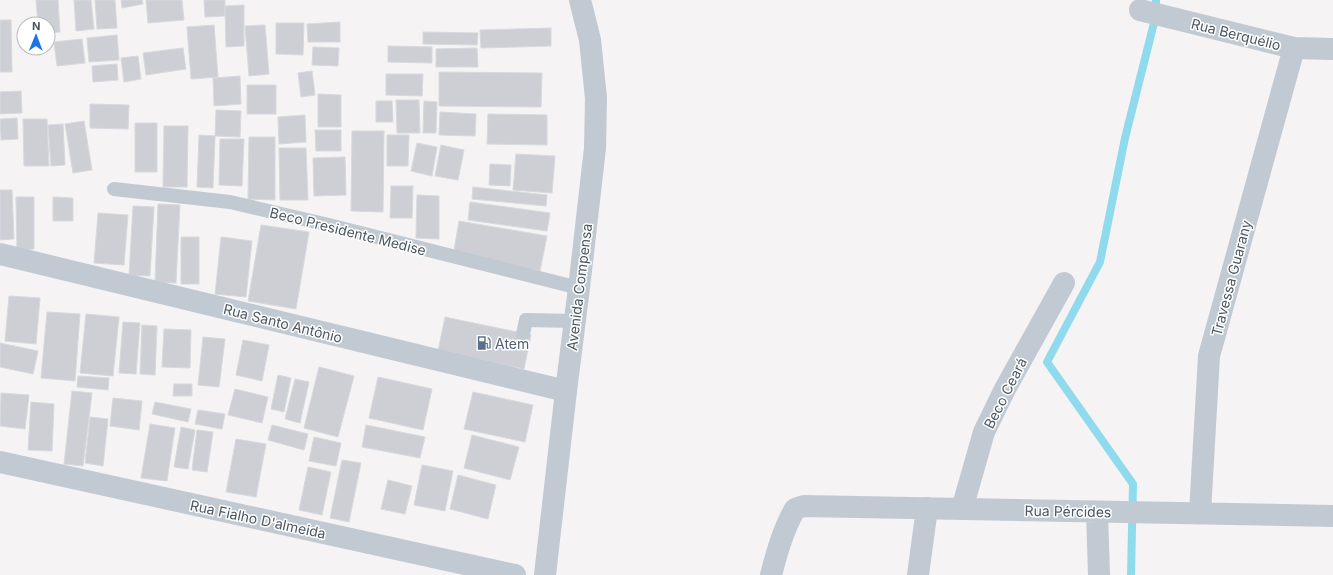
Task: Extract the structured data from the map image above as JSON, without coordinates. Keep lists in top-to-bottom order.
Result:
{
  "streets": {
    "street": [
      "Rua Berquélio",
      "Travessa Guarany",
      "Avenida Compensa",
      "Rua Santo Antônio",
      "Beco Ceará",
      "Rua Pércides",
      "Rua Fialho D'almeida"
    ],
    "lane": ["Beco Presidente Medise"]
  },
  "crossings": [
    ["Rua Berquélio", "Travessa Guarany"],
    ["Beco Presidente Medise", "Avenida Compensa"],
    ["Travessa Guarany", "Rua Pércides"],
    ["Avenida Compensa", "Rua Santo Antônio"],
    ["Beco Ceará", "Rua Pércides"]
  ],
  "places": {
    "fuel station": ["Atem"]
  },
  "north": "top"
}
